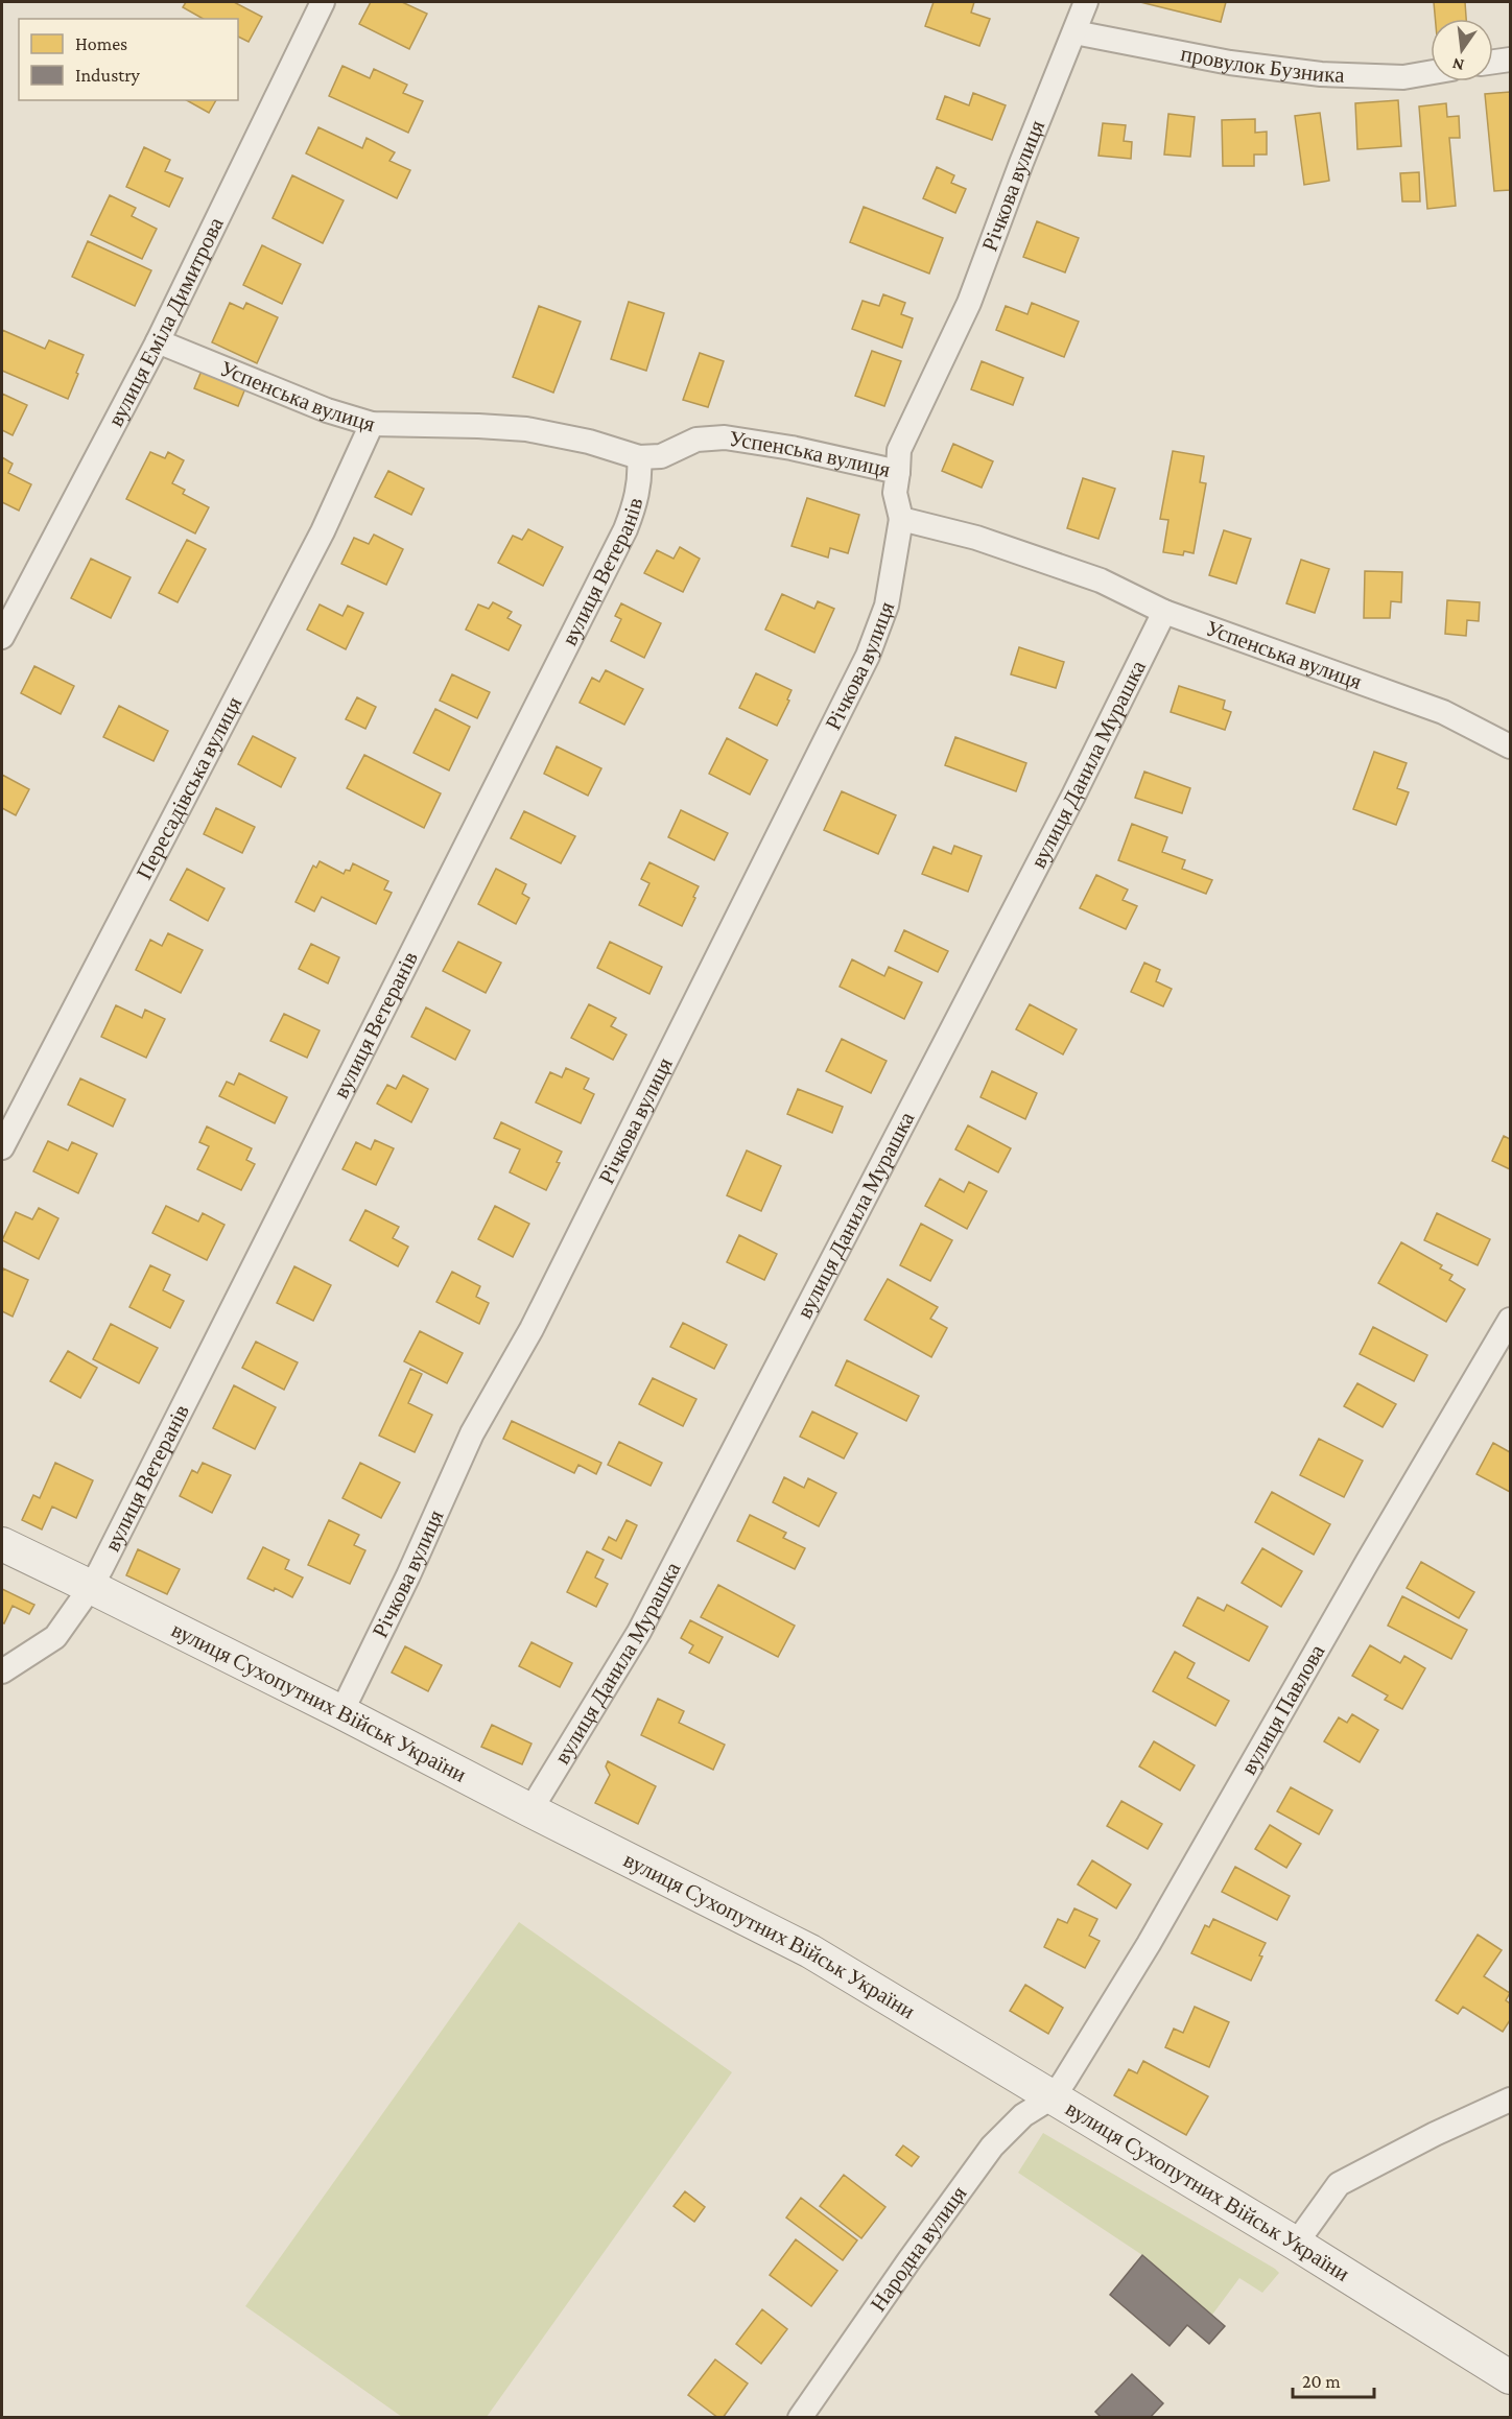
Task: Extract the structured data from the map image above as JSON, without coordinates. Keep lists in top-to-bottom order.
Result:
{
  "streets": {
    "street": [
      "провулок Бузника",
      "Річкова вулиця",
      "вулиця Еміла Димитрова",
      "Успенська вулиця",
      "вулиця Ветеранів",
      "вулиця Данила Мурашка",
      "Пересадівська вулиця",
      "вулиця Сухопутних Військ України",
      "вулиця Павлова",
      "Народна вулиця"
    ]
  },
  "crossings": [
    ["провулок Бузника", "Річкова вулиця"],
    ["Річкова вулиця", "Успенська вулиця"],
    ["Річкова вулиця", "вулиця Сухопутних Військ України"],
    ["вулиця Еміла Димитрова", "Успенська вулиця"],
    ["Успенська вулиця", "вулиця Ветеранів"],
    ["Успенська вулиця", "вулиця Данила Мурашка"],
    ["Успенська вулиця", "Пересадівська вулиця"],
    ["вулиця Ветеранів", "вулиця Сухопутних Військ України"],
    ["вулиця Данила Мурашка", "вулиця Сухопутних Військ України"],
    ["вулиця Сухопутних Військ України", "вулиця Павлова"],
    ["вулиця Сухопутних Військ України", "Народна вулиця"],
    ["вулиця Павлова", "Народна вулиця"]
  ],
  "legend": ["Homes", "Industry"],
  "scale_bar": "20 m",
  "north": "bottom"
}
